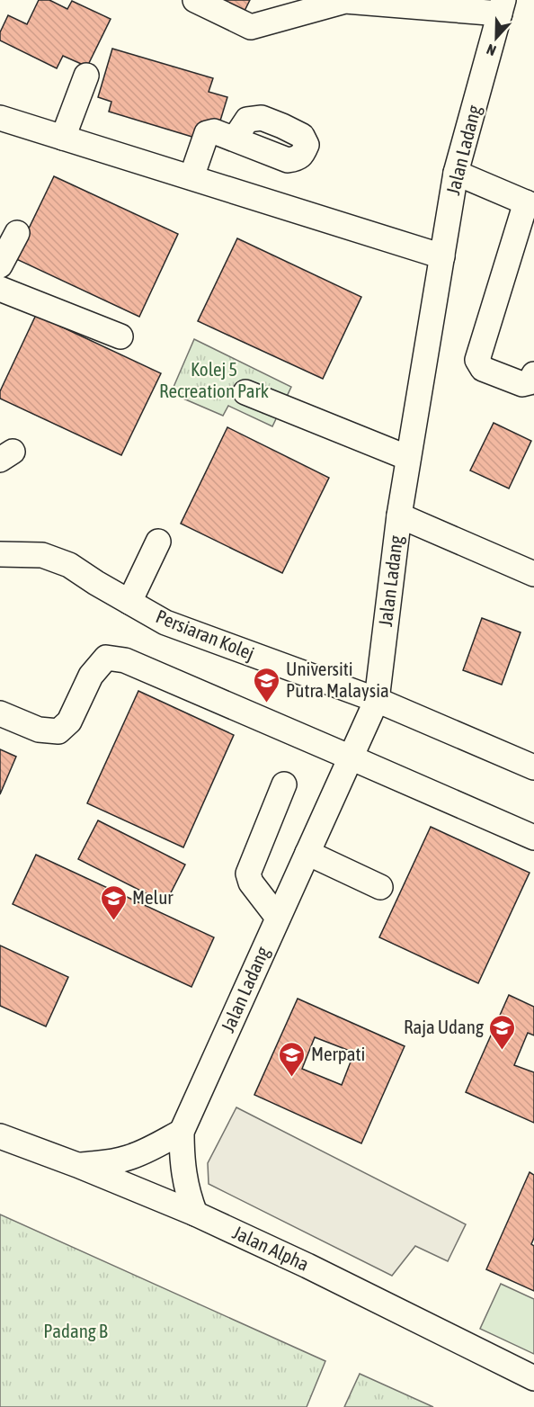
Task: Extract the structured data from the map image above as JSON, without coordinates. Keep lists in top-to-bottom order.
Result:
{
  "streets": {
    "street": ["Jalan Ladang", "Persiaran Kolej", "Jalan Alpha"]
  },
  "crossings": [
    ["Jalan Ladang", "Persiaran Kolej"],
    ["Jalan Ladang", "Jalan Alpha"]
  ],
  "parks": ["Kolej 5 Recreation Park", "Padang B"],
  "places": {
    "school or university": [
      "Universiti Putra Malaysia",
      "Melur",
      "Raja Udang",
      "Merpati"
    ]
  },
  "north": "bottom"
}
